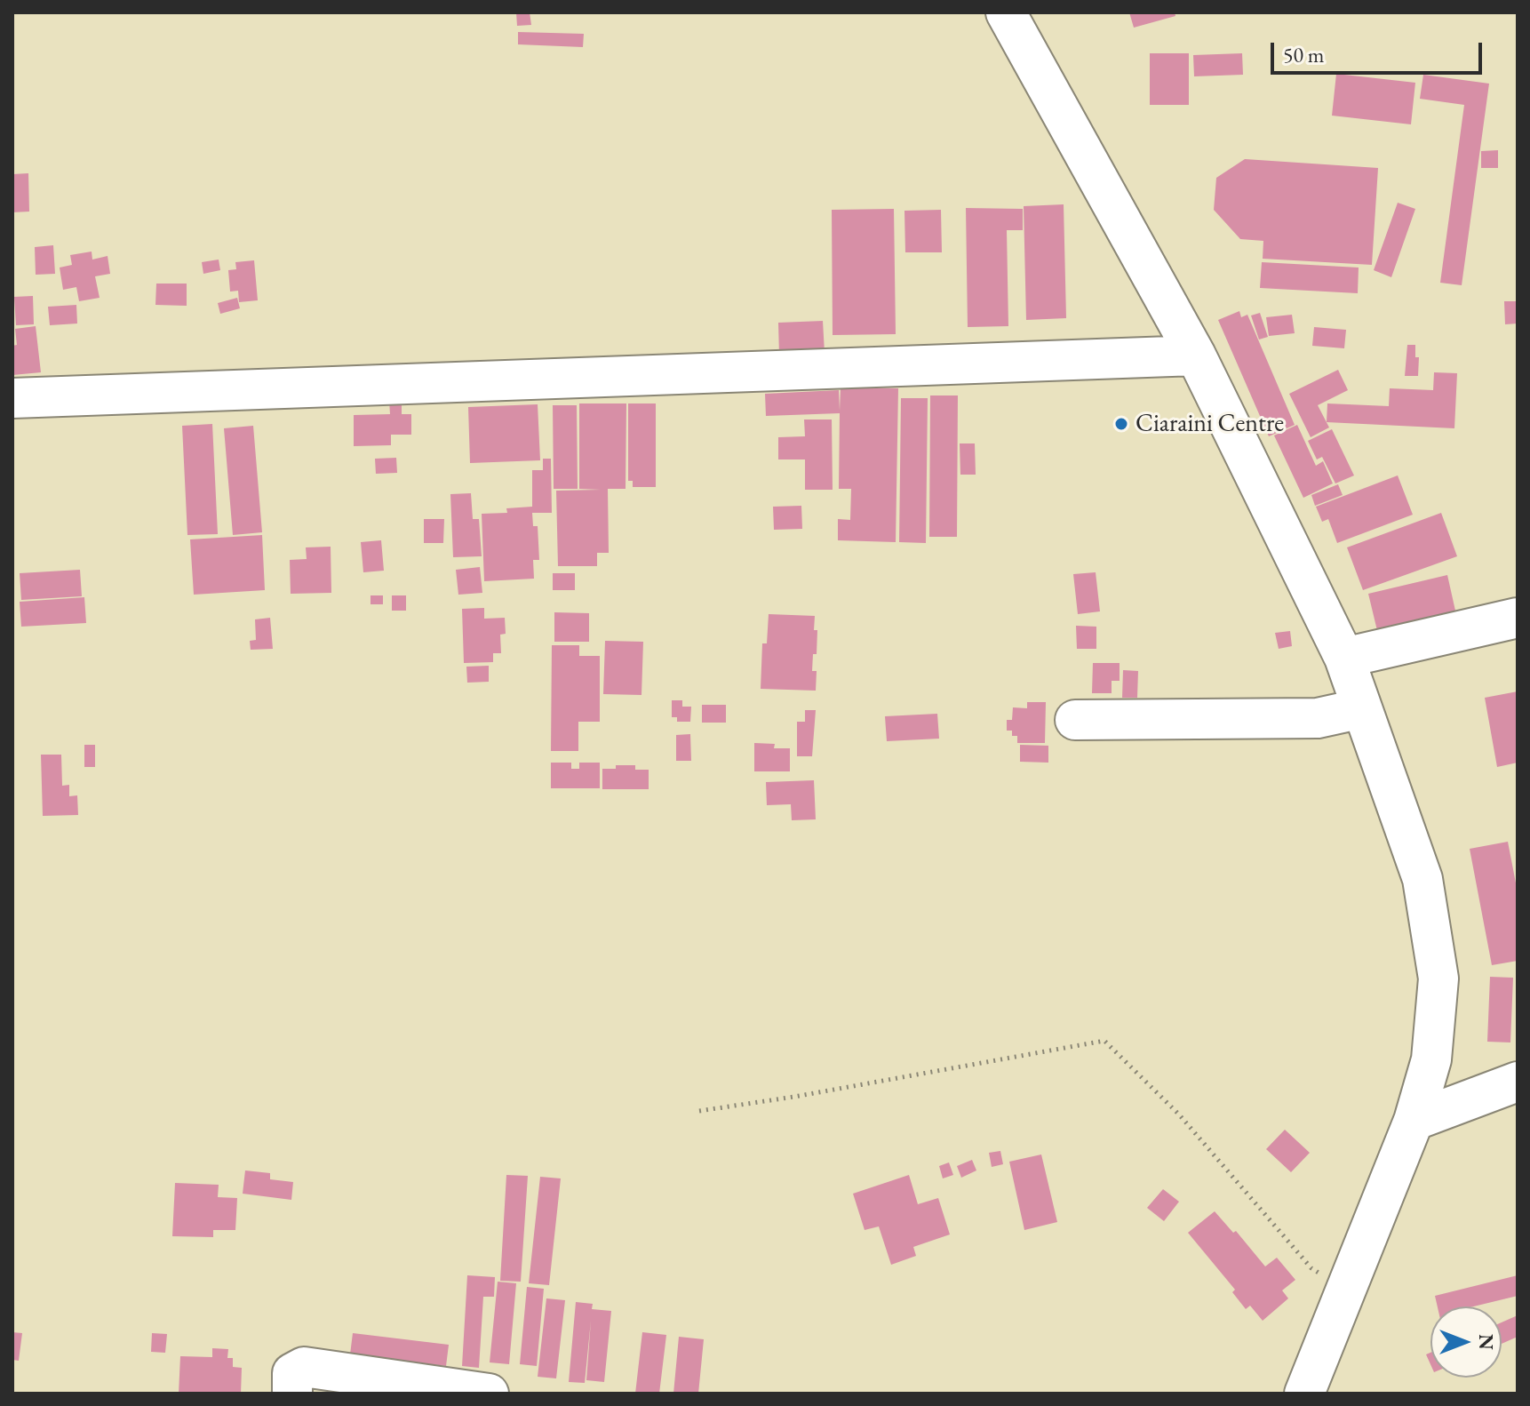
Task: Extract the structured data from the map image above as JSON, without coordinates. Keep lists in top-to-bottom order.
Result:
{
  "places": ["Ciaraini Centre"],
  "scale_bar": "50 m",
  "north": "right"
}
